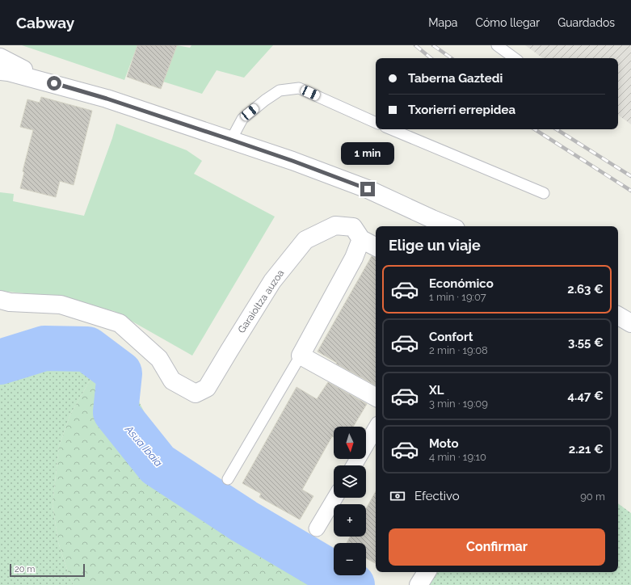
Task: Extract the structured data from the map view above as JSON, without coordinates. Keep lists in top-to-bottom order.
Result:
{
  "streets": {
    "street": ["Garaioltza auzoa"]
  },
  "water": ["Asua Ibaia"],
  "scale_bar": "20 m",
  "north": "bottom",
  "page": {
    "header": "Cabway",
    "nav": ["Mapa", "Cómo llegar", "Guardados"],
    "banner": ["Taberna Gaztedi", "Txorierri errepidea"],
    "bubble": "1 min",
    "heading": "Elige un viaje",
    "list": [
      {
        "name": "Económico",
        "note": "1 min · 19:07",
        "value": "2.63 €"
      },
      {
        "name": "Confort",
        "note": "2 min · 19:08",
        "value": "3.55 €"
      },
      {
        "name": "XL",
        "note": "3 min · 19:09",
        "value": "4.47 €"
      },
      {
        "name": "Moto",
        "note": "4 min · 19:10",
        "value": "2.21 €"
      }
    ],
    "map_buttons": ["+", "−"],
    "pay": ["Efectivo", "90 m"],
    "buttons": "Confirmar",
    "scale": "20 m"
  }
}
